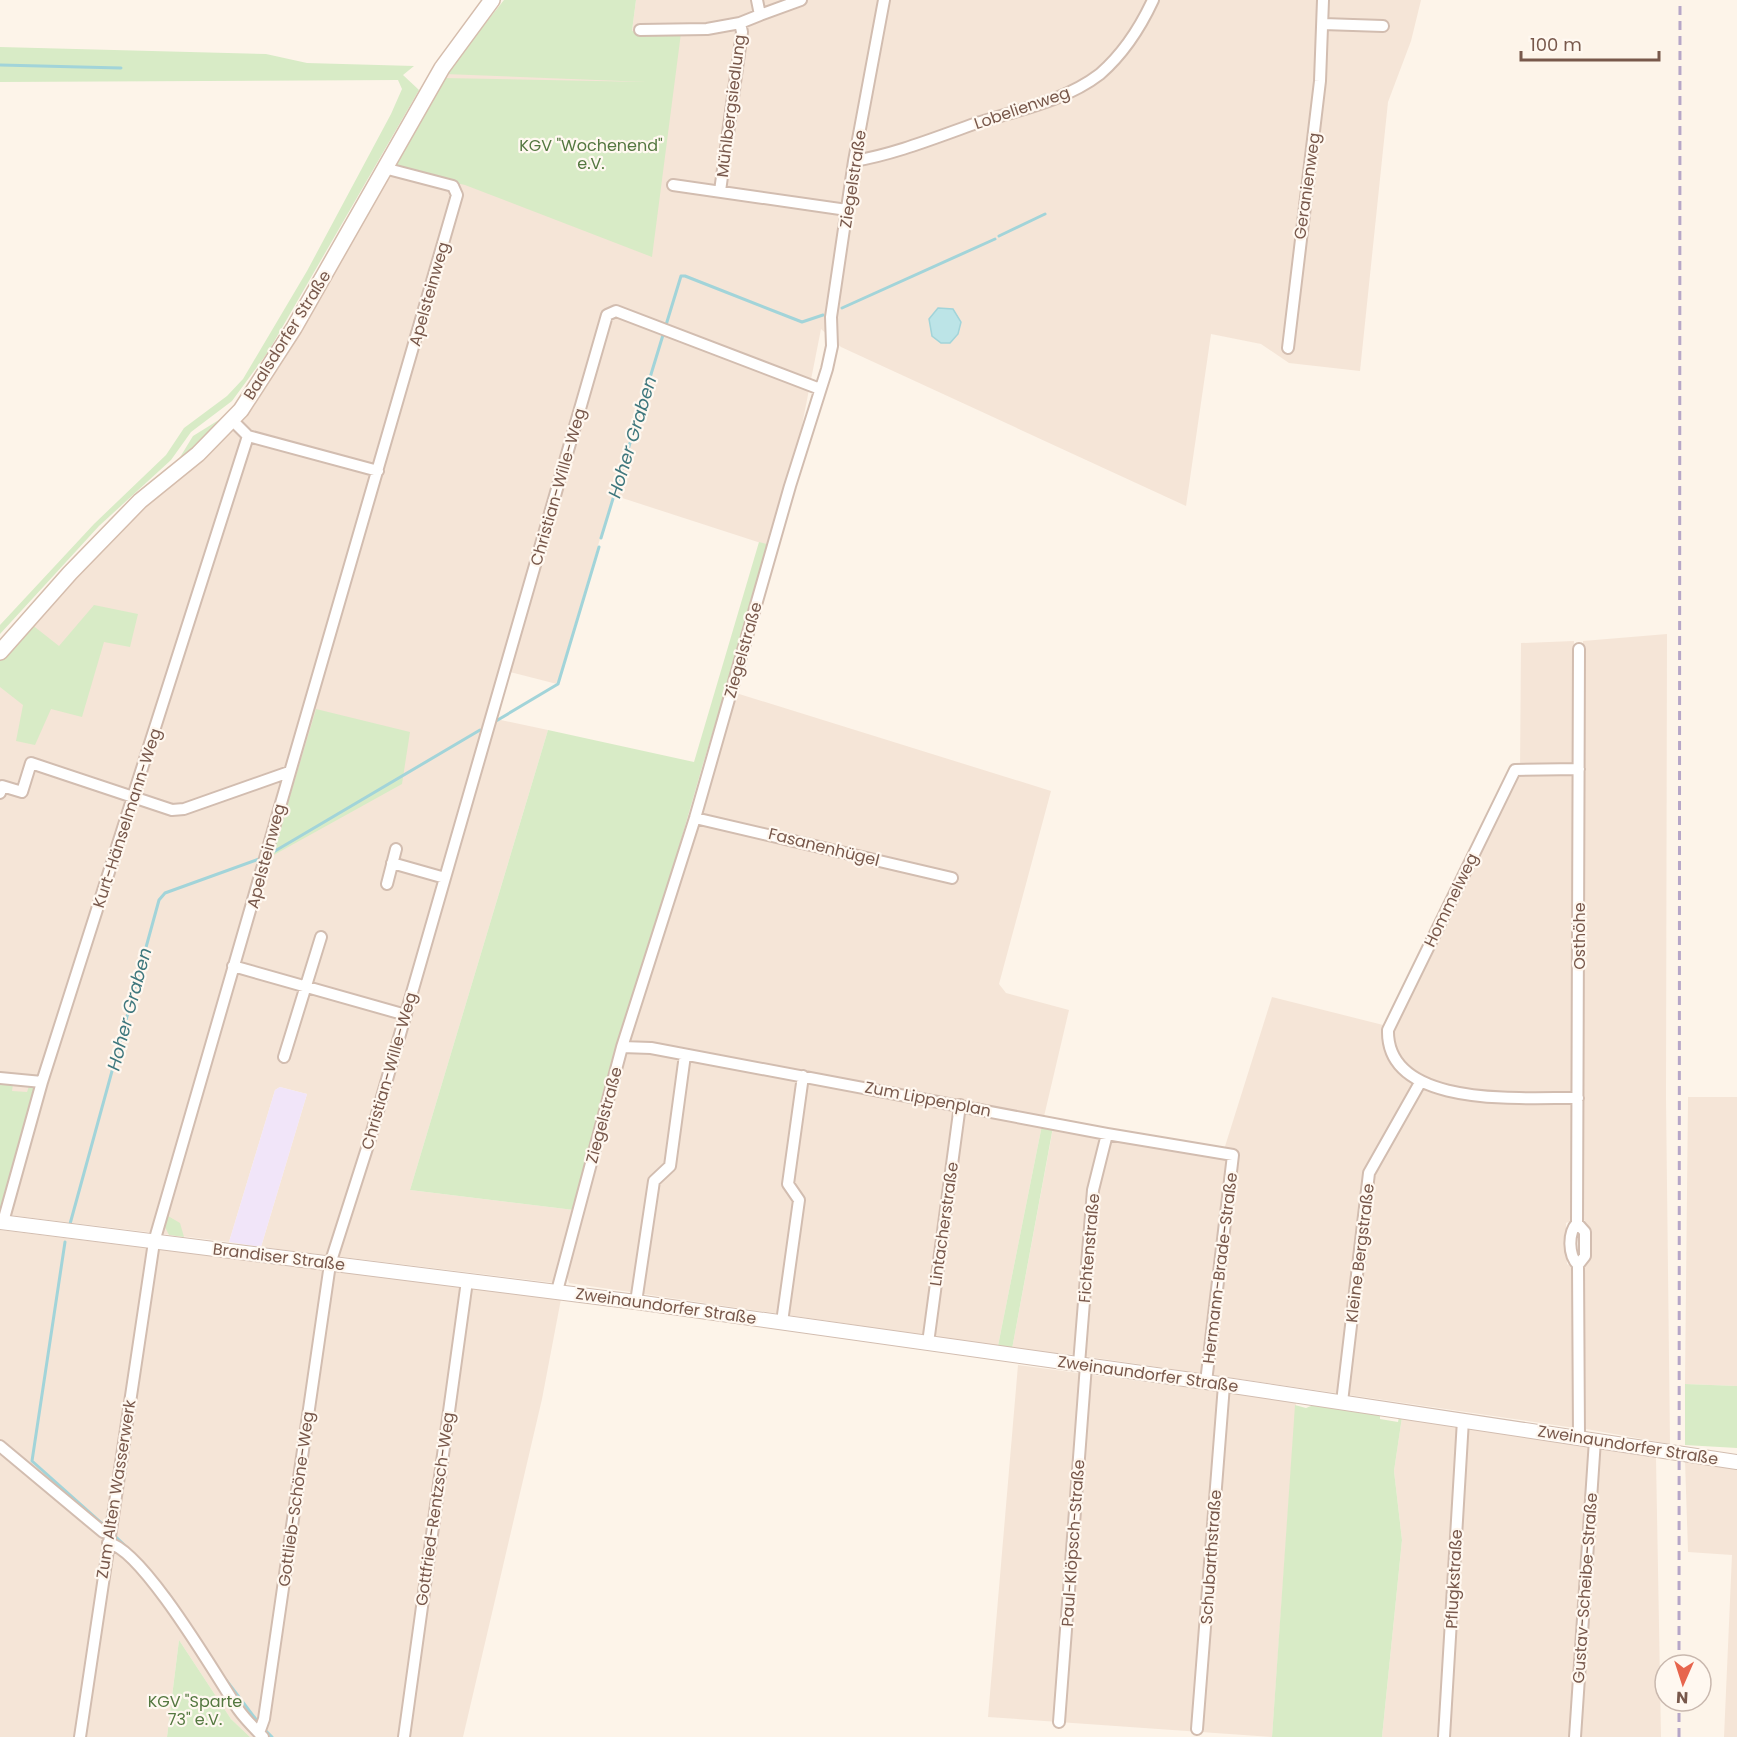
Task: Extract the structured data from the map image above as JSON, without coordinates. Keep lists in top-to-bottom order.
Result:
{
  "streets": {
    "main road": ["Baalsdorfer Straße"],
    "street": [
      "Mühlbergsiedlung",
      "Lobelienweg",
      "Ziegelstraße",
      "Geranienweg",
      "Apelsteinweg",
      "Christian-Wille-Weg",
      "Kurt-Hänselmann-Weg",
      "Fasanenhügel",
      "Hommelweg",
      "Osthöhe",
      "Zum Lippenplan",
      "Lintacherstraße",
      "Fichtenstraße",
      "Kleine Bergstraße",
      "Brandiser Straße",
      "Hermann-Brade-Straße",
      "Zweinaundorfer Straße",
      "Zum Alten Wasserwerk",
      "Gottlieb-Schöne-Weg",
      "Gottfried-Rentzsch-Weg",
      "Paul-Klöpsch-Straße",
      "Schubarthstraße",
      "Pflugkstraße",
      "Gustav-Scheibe-Straße"
    ]
  },
  "crossings": [
    ["Mühlbergsiedlung", "Ziegelstraße"],
    ["Lobelienweg", "Ziegelstraße"],
    ["Ziegelstraße", "Christian-Wille-Weg"],
    ["Ziegelstraße", "Fasanenhügel"],
    ["Ziegelstraße", "Zum Lippenplan"],
    ["Ziegelstraße", "Brandiser Straße"],
    ["Ziegelstraße", "Zweinaundorfer Straße"],
    ["Apelsteinweg", "Baalsdorfer Straße"],
    ["Apelsteinweg", "Brandiser Straße"],
    ["Apelsteinweg", "Zum Alten Wasserwerk"],
    ["Christian-Wille-Weg", "Brandiser Straße"],
    ["Christian-Wille-Weg", "Gottlieb-Schöne-Weg"],
    ["Kurt-Hänselmann-Weg", "Brandiser Straße"],
    ["Hommelweg", "Osthöhe"],
    ["Hommelweg", "Kleine Bergstraße"],
    ["Osthöhe", "Zweinaundorfer Straße"],
    ["Zum Lippenplan", "Lintacherstraße"],
    ["Zum Lippenplan", "Fichtenstraße"],
    ["Zum Lippenplan", "Hermann-Brade-Straße"],
    ["Lintacherstraße", "Zweinaundorfer Straße"],
    ["Fichtenstraße", "Zweinaundorfer Straße"],
    ["Fichtenstraße", "Paul-Klöpsch-Straße"],
    ["Kleine Bergstraße", "Zweinaundorfer Straße"],
    ["Brandiser Straße", "Zweinaundorfer Straße"],
    ["Brandiser Straße", "Zum Alten Wasserwerk"],
    ["Brandiser Straße", "Gottlieb-Schöne-Weg"],
    ["Brandiser Straße", "Gottfried-Rentzsch-Weg"],
    ["Hermann-Brade-Straße", "Zweinaundorfer Straße"],
    ["Zweinaundorfer Straße", "Paul-Klöpsch-Straße"],
    ["Zweinaundorfer Straße", "Schubarthstraße"],
    ["Zweinaundorfer Straße", "Pflugkstraße"],
    ["Zweinaundorfer Straße", "Gustav-Scheibe-Straße"]
  ],
  "water": ["Hoher Graben"],
  "parks": ["KGV \"Wochenend\" e.V.", "KGV \"Sparte 73\" e.V."],
  "scale_bar": "100 m",
  "north": "bottom"
}
